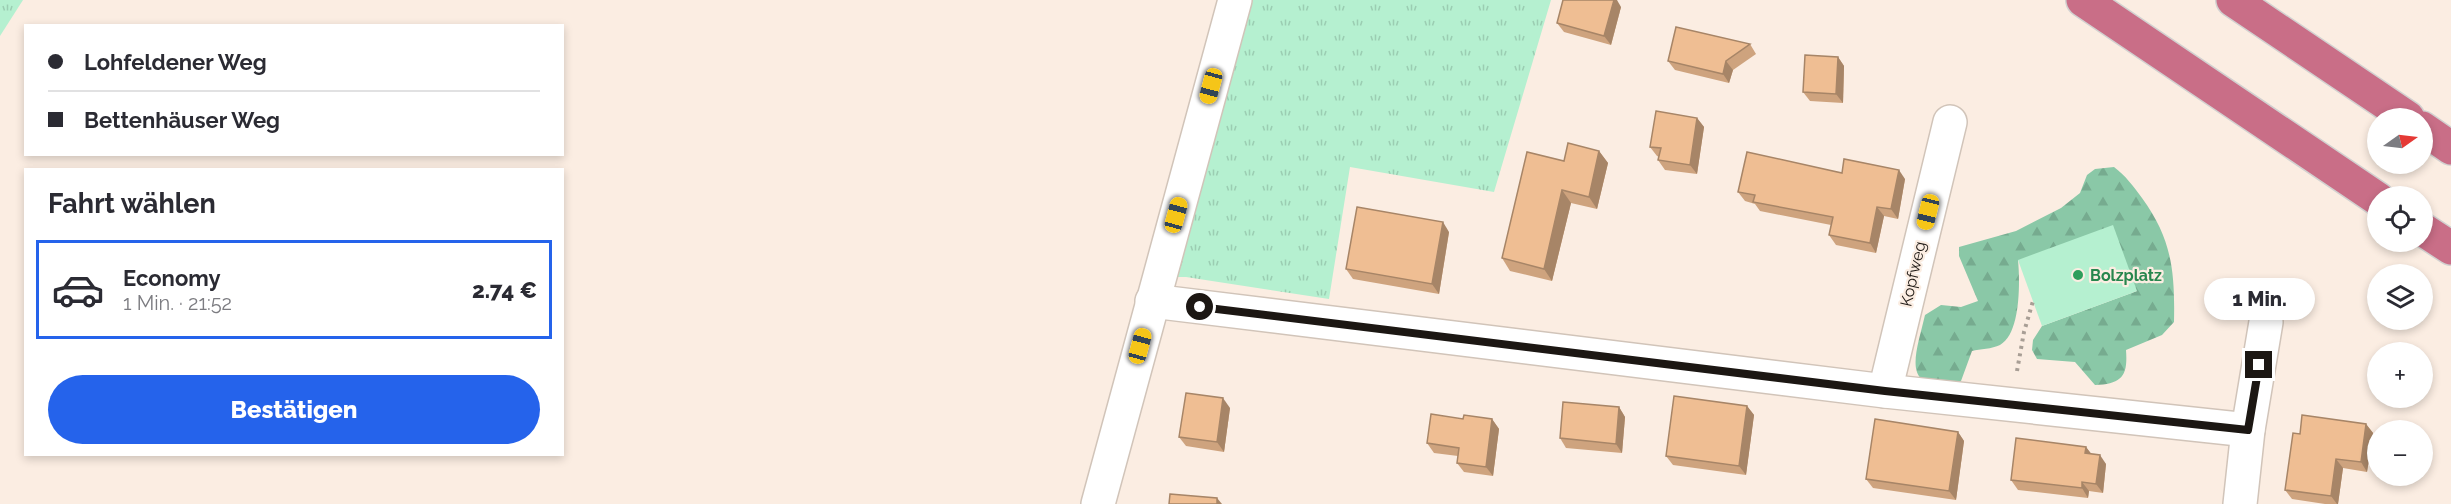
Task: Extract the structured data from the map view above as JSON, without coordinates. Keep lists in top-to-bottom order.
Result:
{
  "streets": {
    "street": ["Kopfweg"]
  },
  "places": ["Bolzplatz"],
  "north": "right",
  "page": {
    "banner": ["Lohfeldener Weg", "Bettenhäuser Weg"],
    "map_buttons": ["+", "−"],
    "heading": "Fahrt wählen",
    "list": [
      {
        "name": "Economy",
        "note": "1 Min. · 21:52",
        "value": "2.74 €"
      }
    ],
    "bubble": "1 Min.",
    "buttons": "Bestätigen"
  }
}
